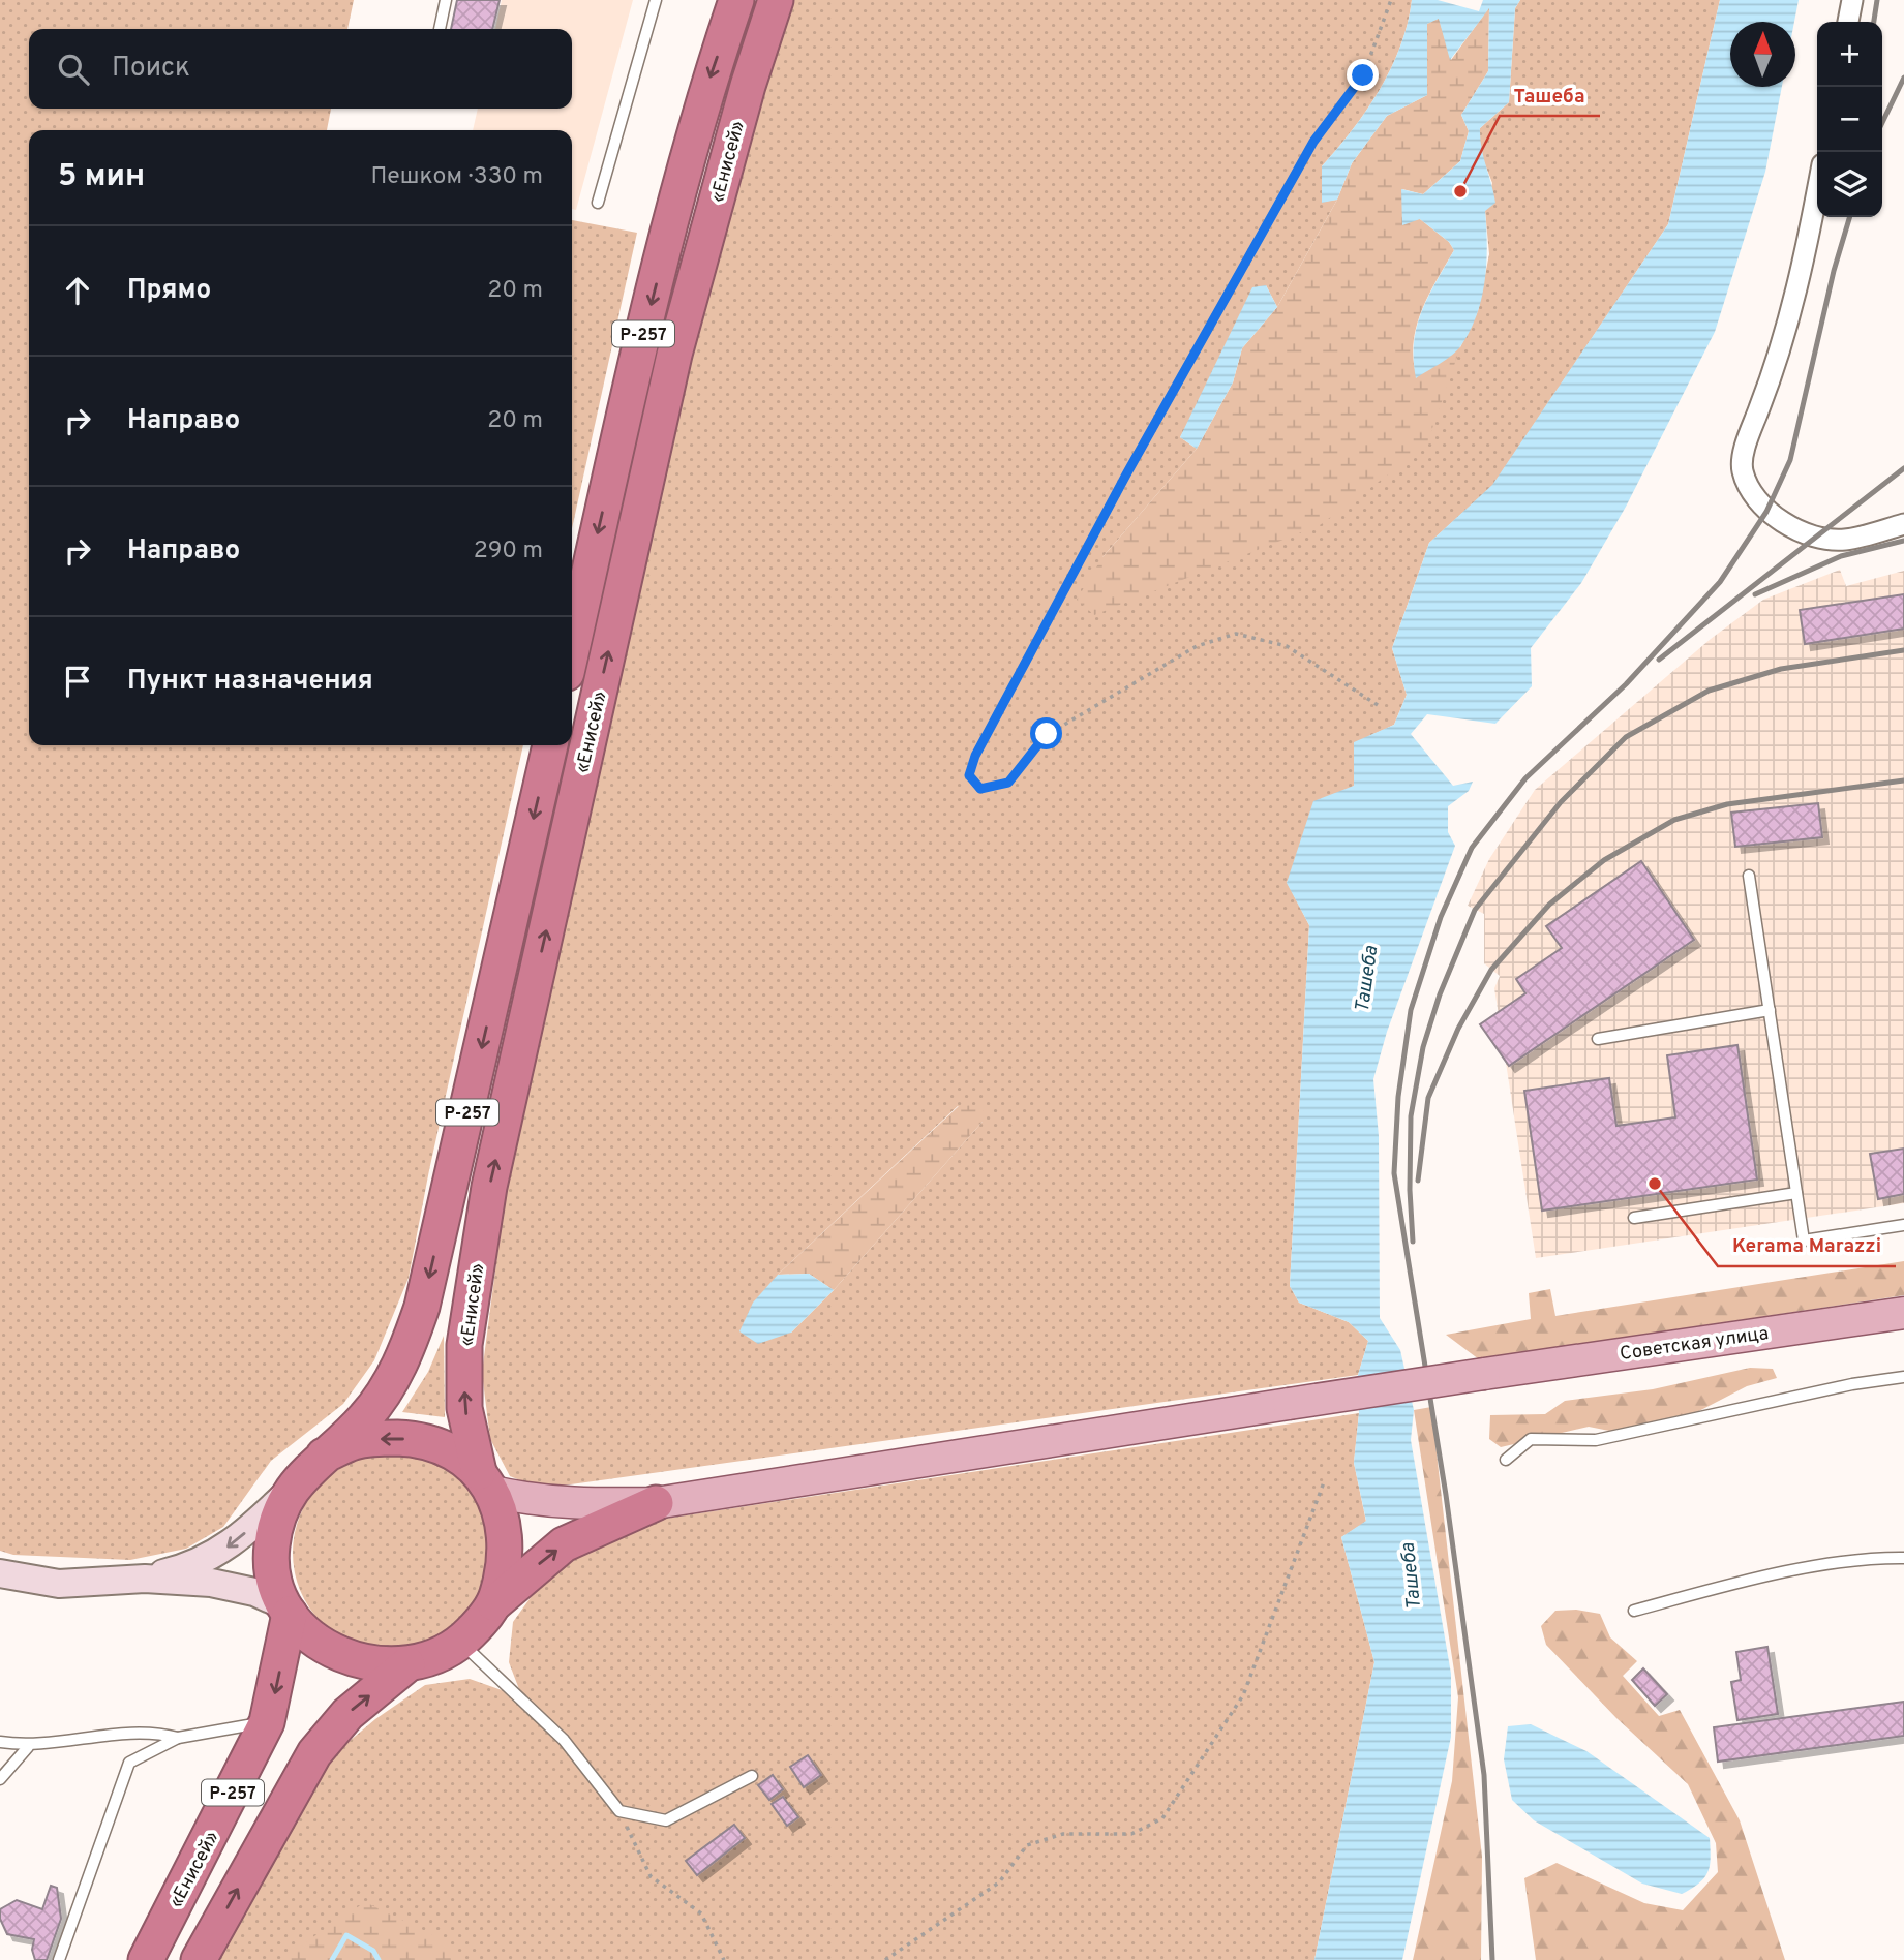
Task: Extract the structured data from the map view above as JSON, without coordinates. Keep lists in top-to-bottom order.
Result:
{
  "streets": {
    "highway": ["«Енисей»", "Р-257"],
    "main road": ["Советская улица"]
  },
  "crossings": [
    ["«Енисей»", "Советская улица"]
  ],
  "water": ["Ташеба"],
  "places": ["Ташеба", "Kerama Marazzi"],
  "north": "top",
  "page": {
    "map_buttons": ["+", "−"],
    "search": "Поиск",
    "heading": ["5 мин", "Пешком · 330 m"],
    "list": [
      ["Прямо", "20 m"],
      ["Направо", "20 m"],
      ["Направо", "290 m"],
      "Пункт назначения"
    ]
  }
}
